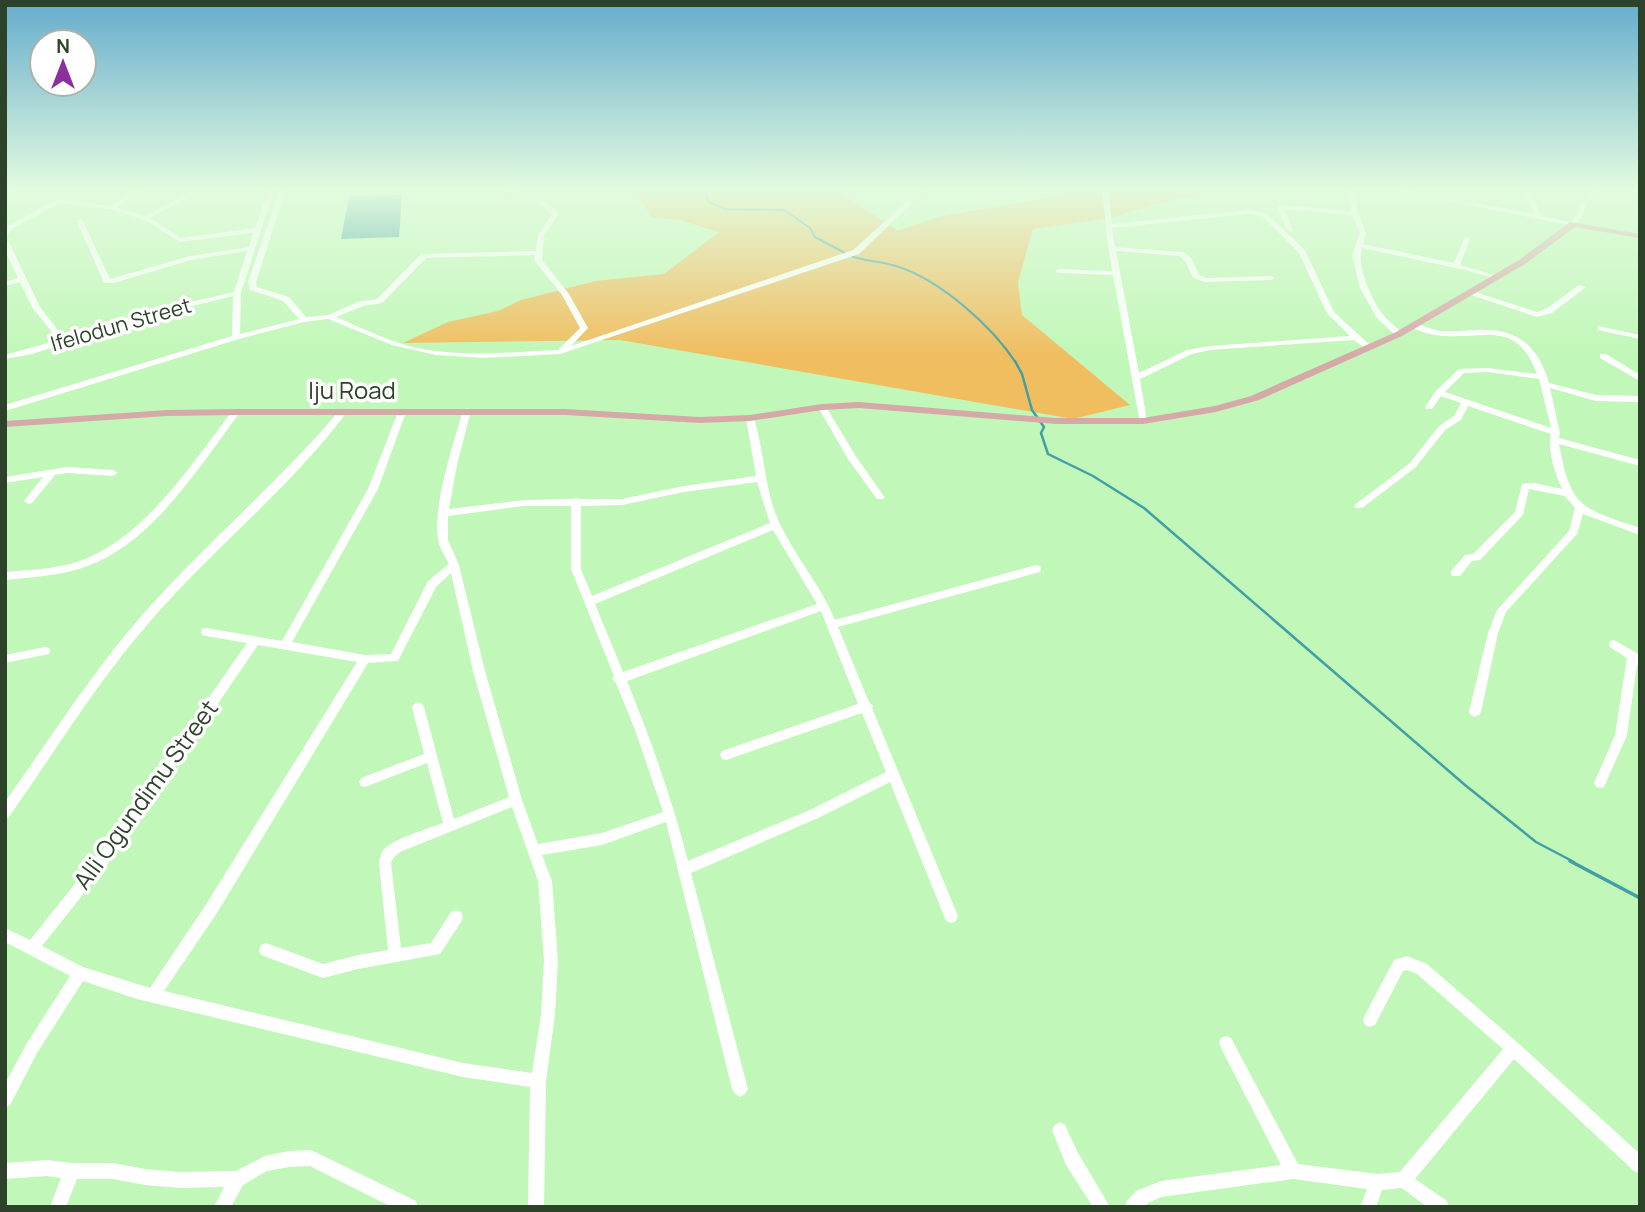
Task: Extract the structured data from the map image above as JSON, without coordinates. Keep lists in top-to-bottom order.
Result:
{
  "streets": {
    "main road": ["Iju Road"],
    "street": ["Ifelodun Street", "Alli Ogundimu Street"]
  },
  "north": "top"
}
